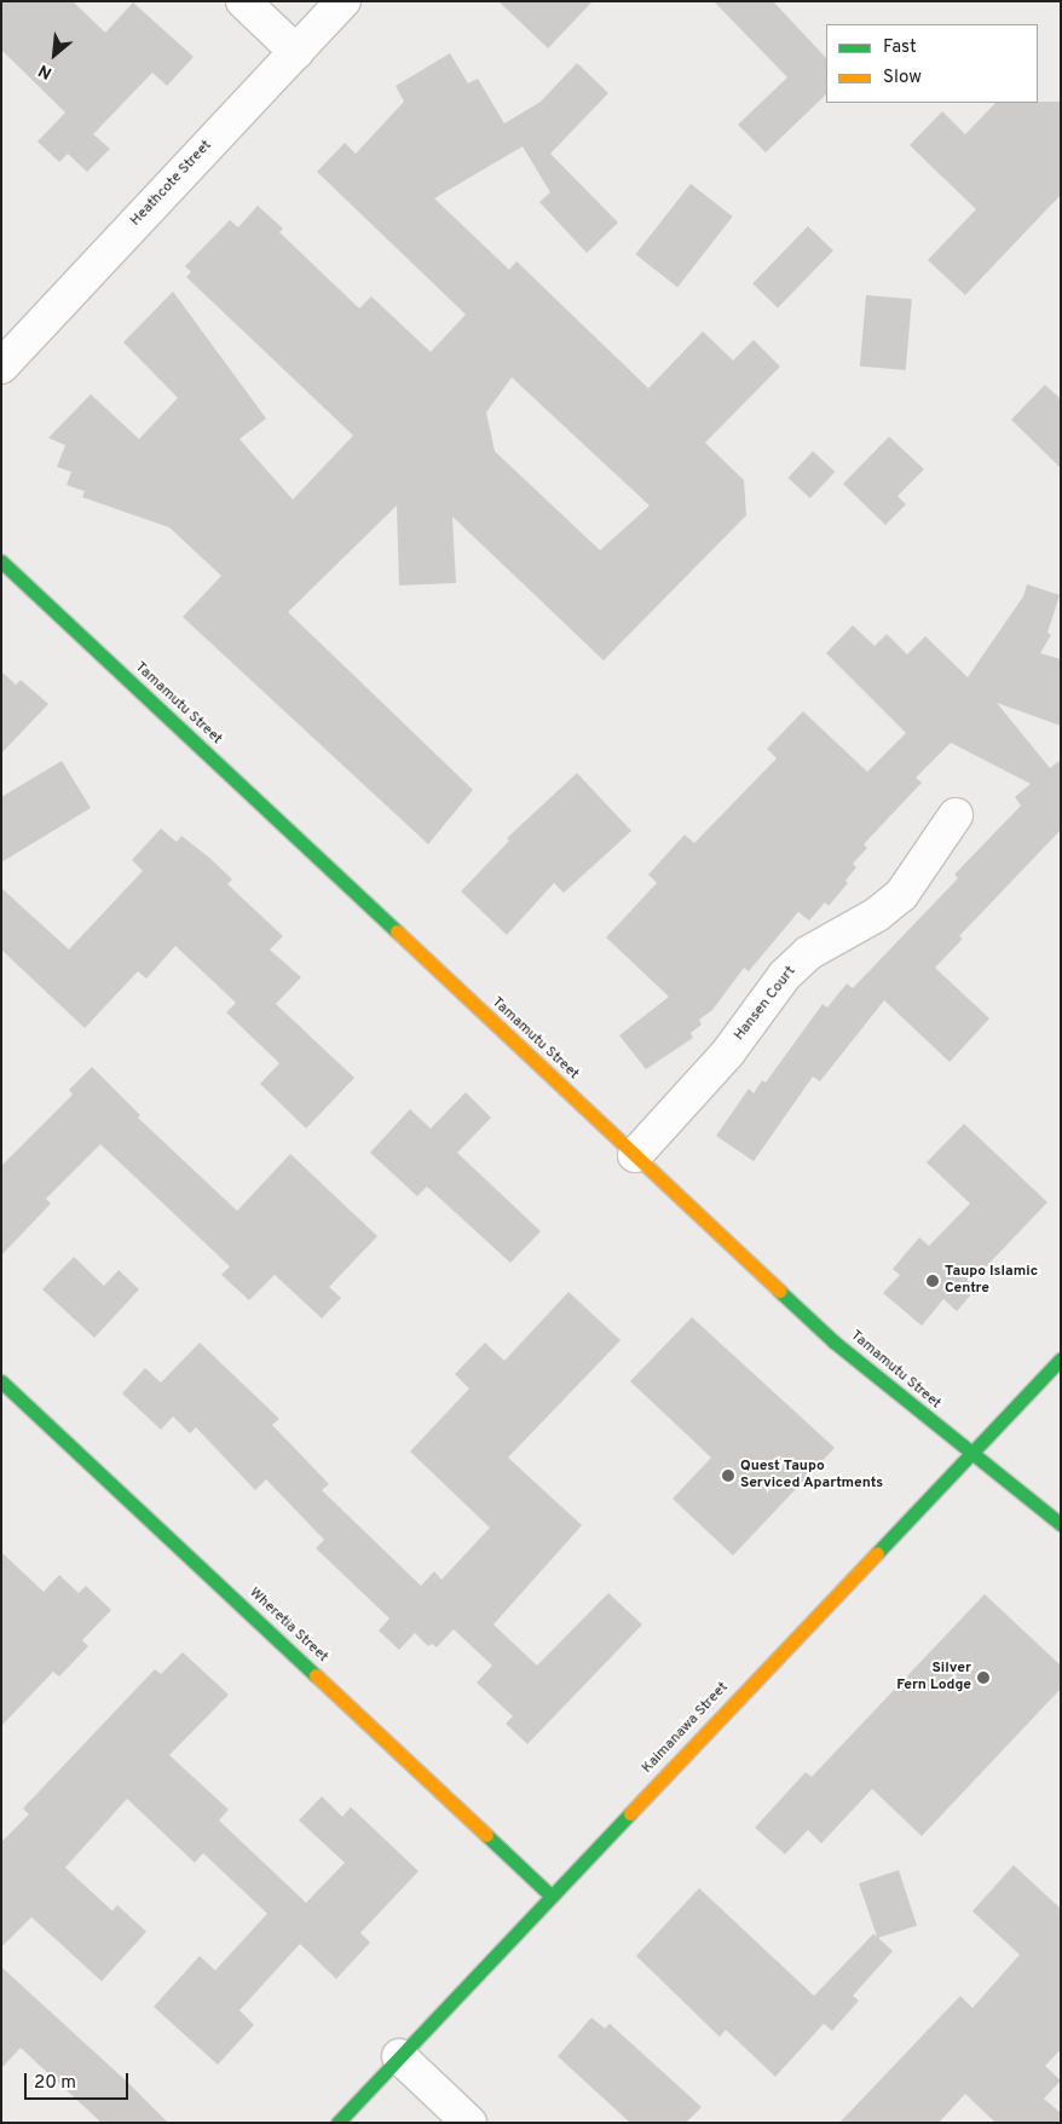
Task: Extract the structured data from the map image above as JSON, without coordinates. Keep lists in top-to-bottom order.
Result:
{
  "streets": {
    "street": [
      "Heathcote Street",
      "Tamamutu Street",
      "Hansen Court",
      "Wheretia Street",
      "Kaimanawa Street"
    ]
  },
  "crossings": [
    ["Tamamutu Street", "Hansen Court"],
    ["Tamamutu Street", "Kaimanawa Street"],
    ["Wheretia Street", "Kaimanawa Street"]
  ],
  "places": ["Taupo Islamic Centre", "Quest Taupo Serviced Apartments", "Silver Fern Lodge"],
  "legend": ["Fast", "Slow"],
  "scale_bar": "20 m",
  "north": "bottom left"
}
